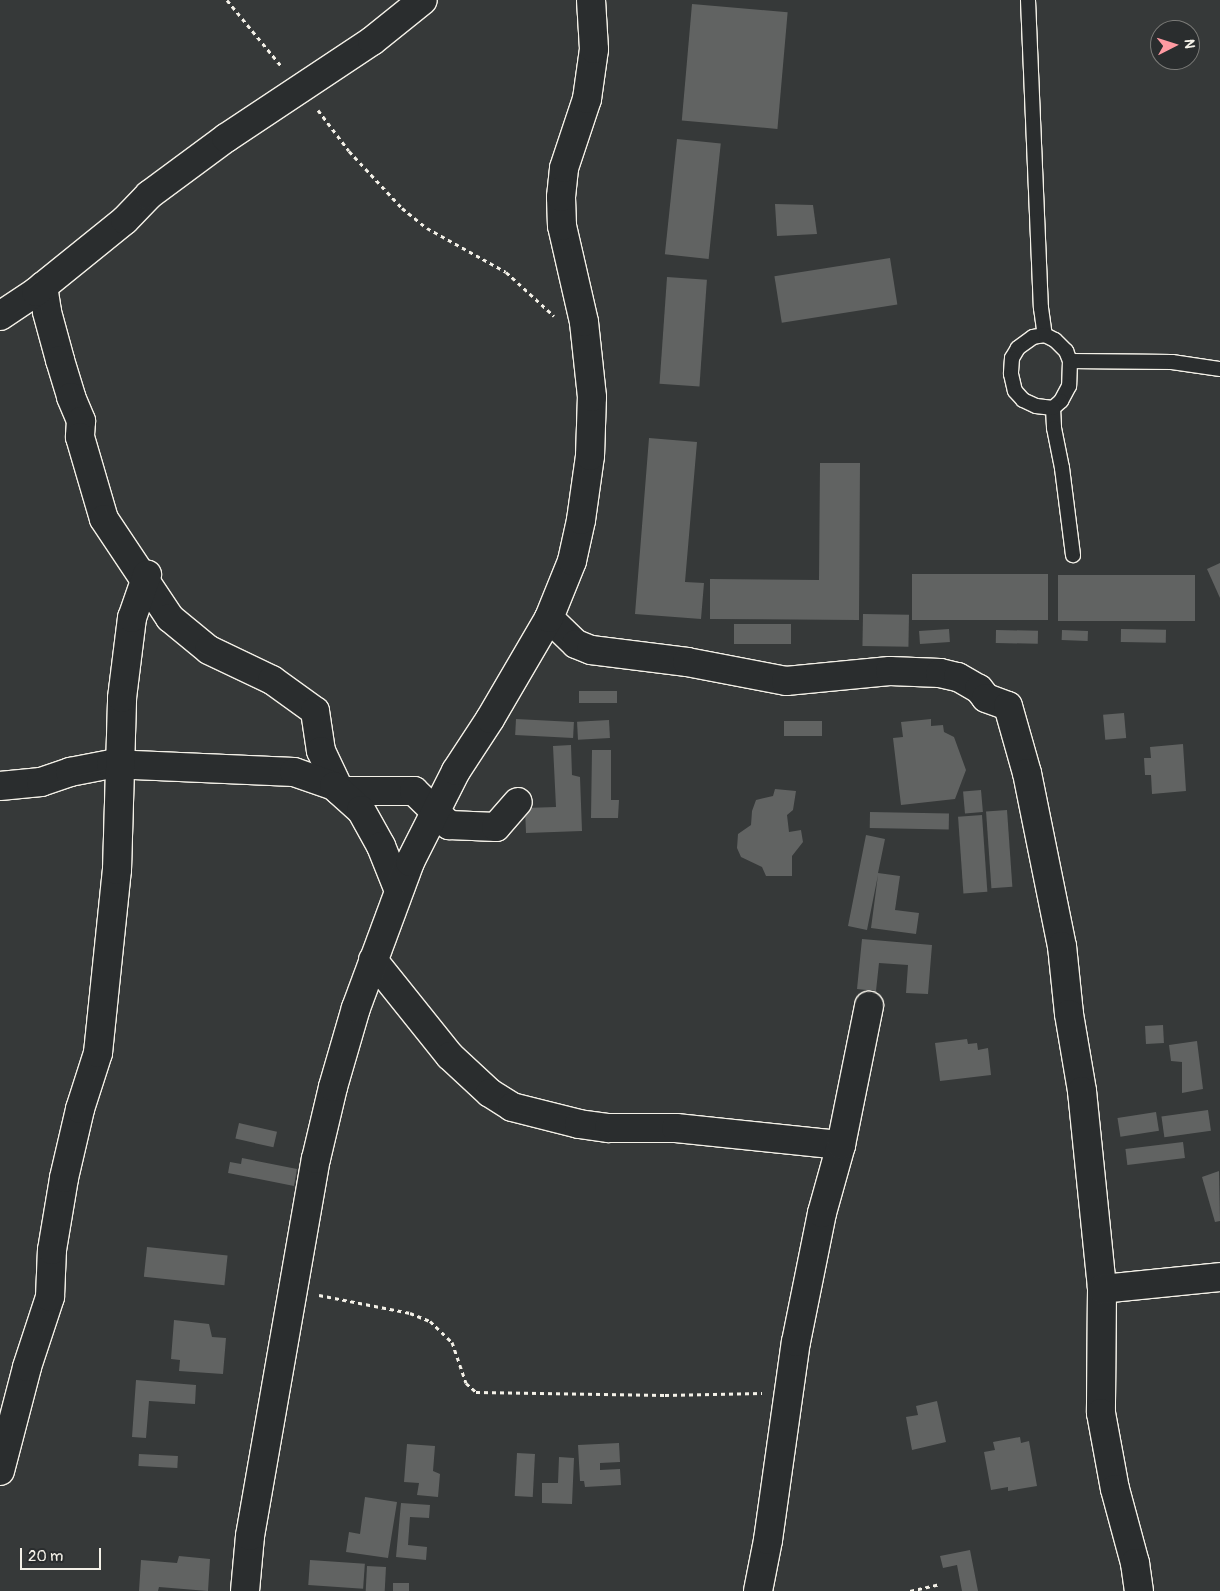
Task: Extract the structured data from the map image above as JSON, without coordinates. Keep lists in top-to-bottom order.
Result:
{
  "scale_bar": "20 m",
  "north": "right"
}
